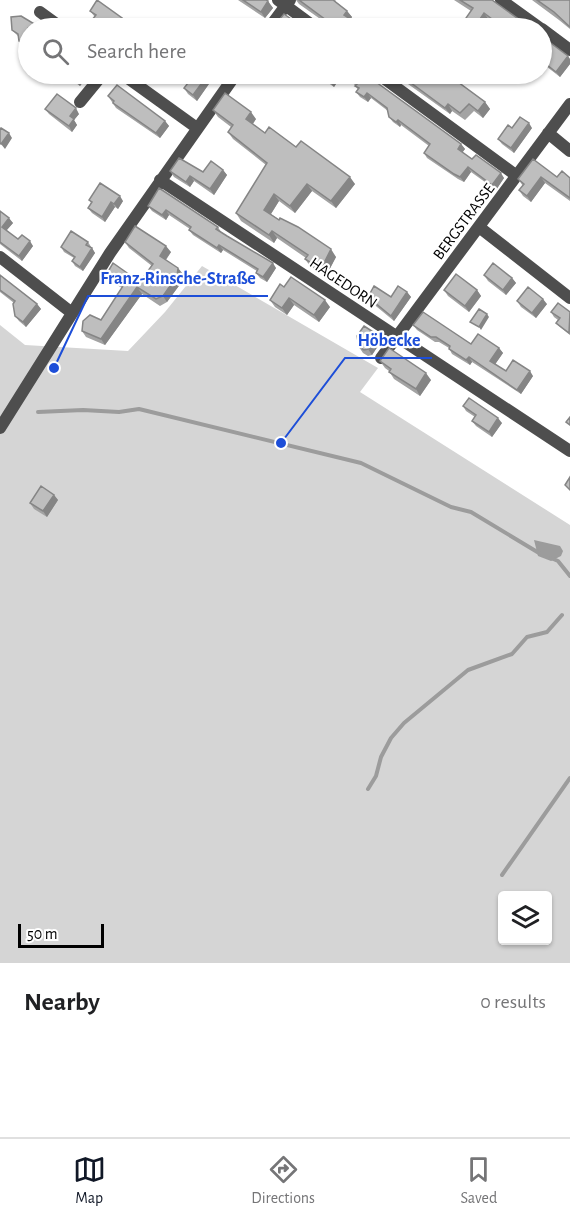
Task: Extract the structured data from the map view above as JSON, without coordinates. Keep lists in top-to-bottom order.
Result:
{
  "streets": {
    "street": ["BERGSTRASSE", "HAGEDORN"]
  },
  "crossings": [
    ["BERGSTRASSE", "HAGEDORN"]
  ],
  "places": ["Franz-Rinsche-Straße", "Höbecke"],
  "scale_bar": "50 m",
  "page": {
    "search": "Search here",
    "scale": "50 m",
    "heading": ["Nearby", "0 results"],
    "nav": ["Map", "Directions", "Saved"]
  }
}
